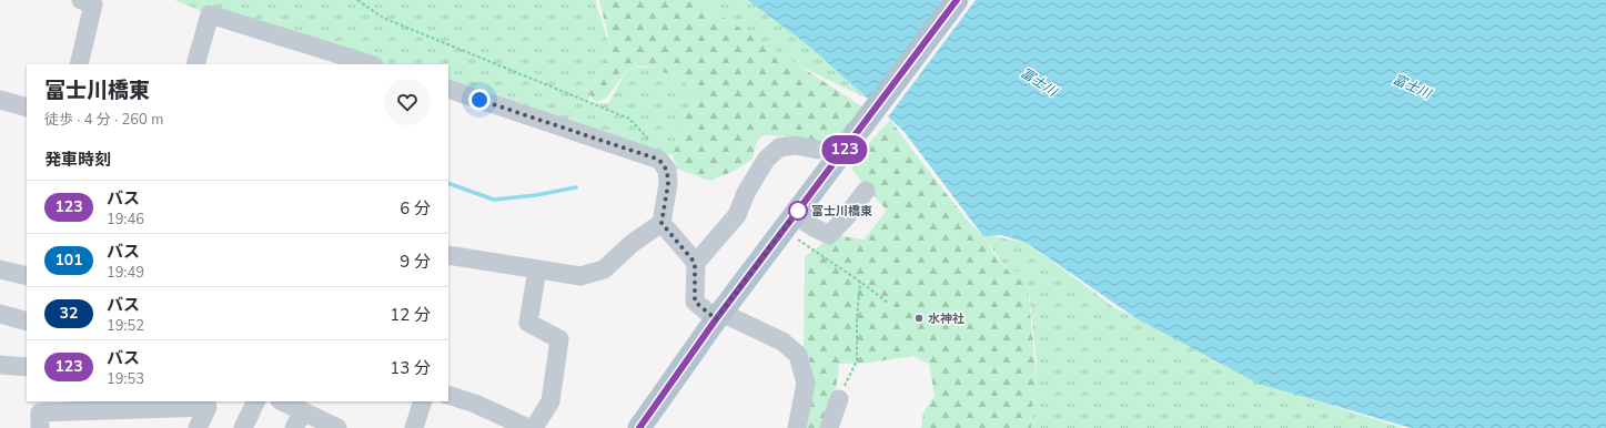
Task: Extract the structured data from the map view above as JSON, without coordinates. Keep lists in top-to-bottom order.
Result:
{
  "water": ["富士川"],
  "places": ["富士川橋東", "水神社"],
  "lines": ["bus line 123"],
  "page": {
    "on_map": "123",
    "heading": [
      ["富士川橋東", "徒歩 · 4 分 · 260 m"],
      "発車時刻"
    ],
    "list": [
      {
        "mark": "123",
        "name": "バス",
        "note": "19:46",
        "value": "6 分"
      },
      {
        "mark": "101",
        "name": "バス",
        "note": "19:49",
        "value": "9 分"
      },
      {
        "mark": "32",
        "name": "バス",
        "note": "19:52",
        "value": "12 分"
      },
      {
        "mark": "123",
        "name": "バス",
        "note": "19:53",
        "value": "13 分"
      }
    ]
  }
}
